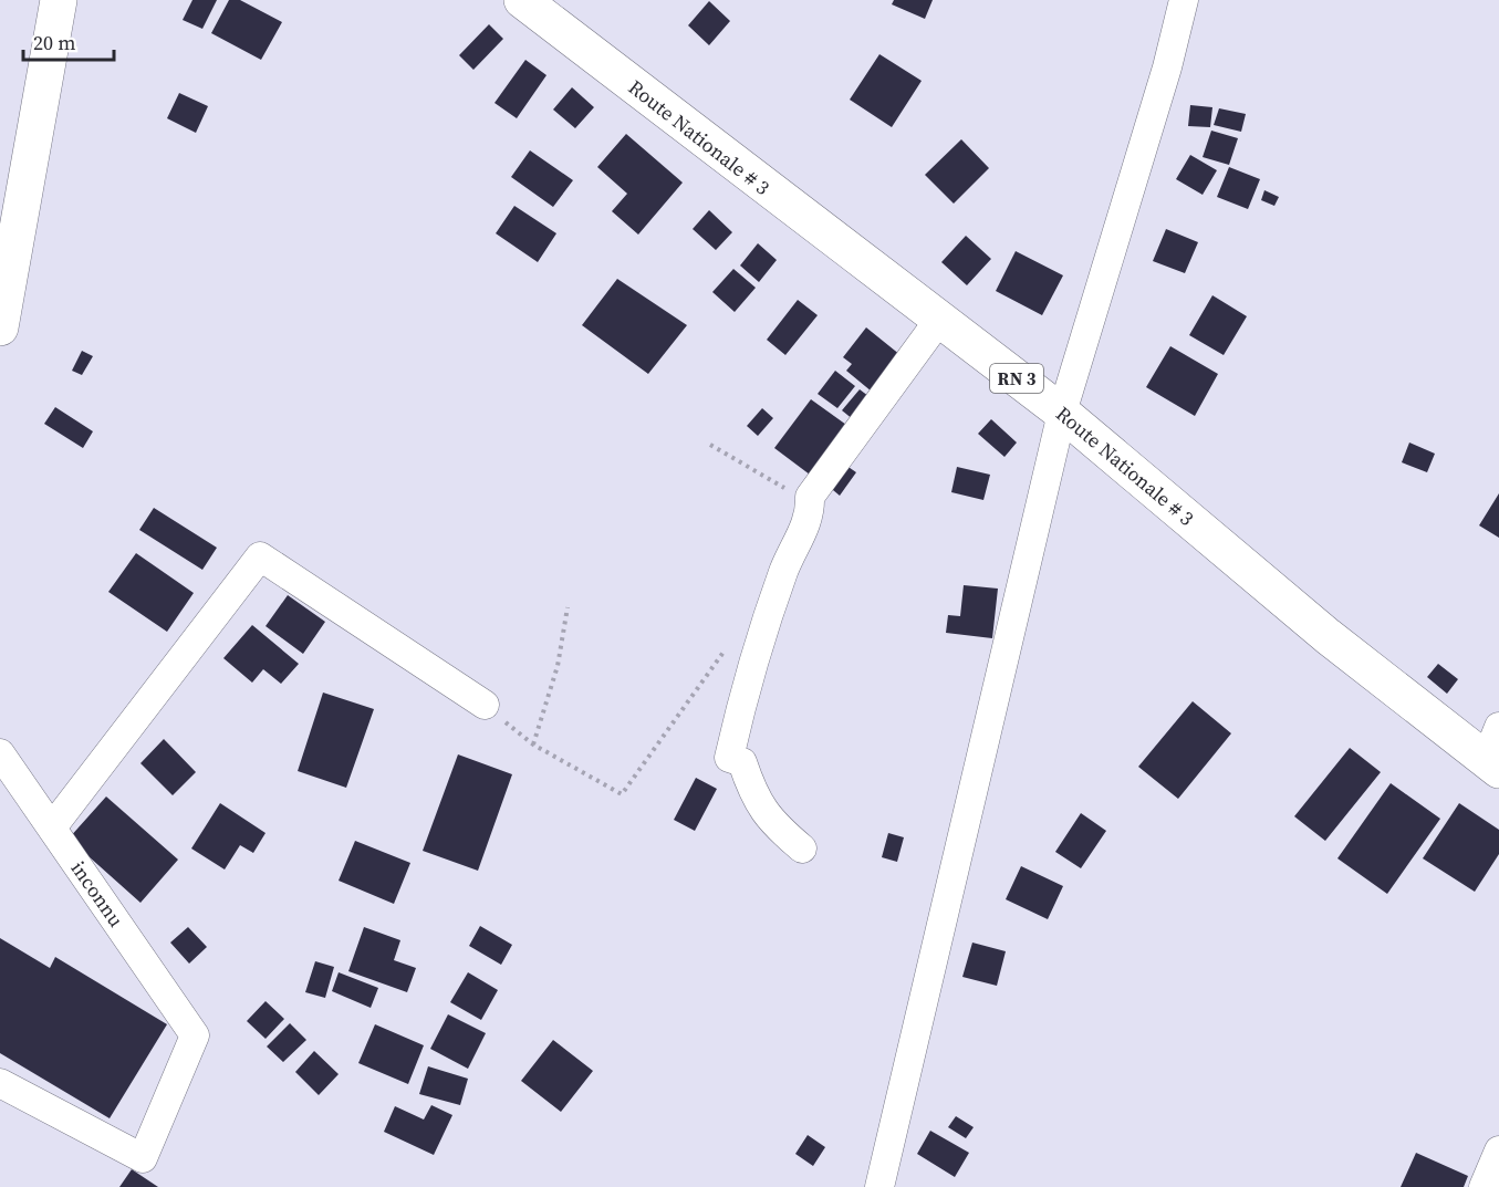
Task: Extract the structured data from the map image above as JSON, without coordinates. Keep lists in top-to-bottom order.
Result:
{
  "streets": {
    "main road": ["Route Nationale # 3", "RN 3"],
    "street": ["inconnu"]
  },
  "scale_bar": "20 m"
}
